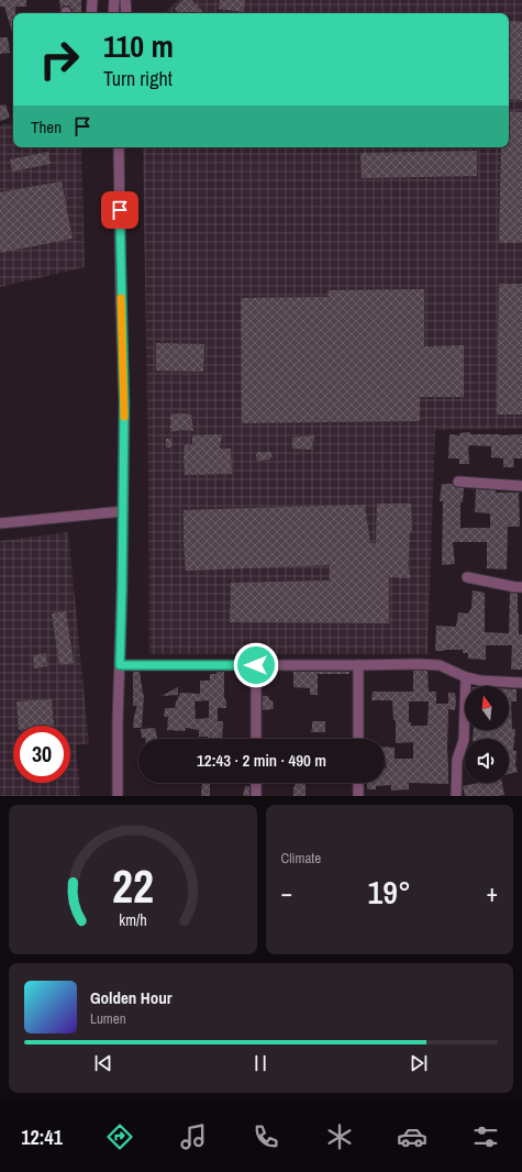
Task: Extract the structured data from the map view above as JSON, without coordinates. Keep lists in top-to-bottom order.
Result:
{
  "north": "top",
  "page": {
    "turn": ["110 m", "Turn right"],
    "then": "Then",
    "limit": "30",
    "trip": "12:43 · 2 min · 490 m",
    "tile": "Climate",
    "heat": ["−", "19°", "+"],
    "song": ["Golden Hour", "Lumen"],
    "tabs": "12:41",
    "gauge": ["22", "km/h"]
  }
}
